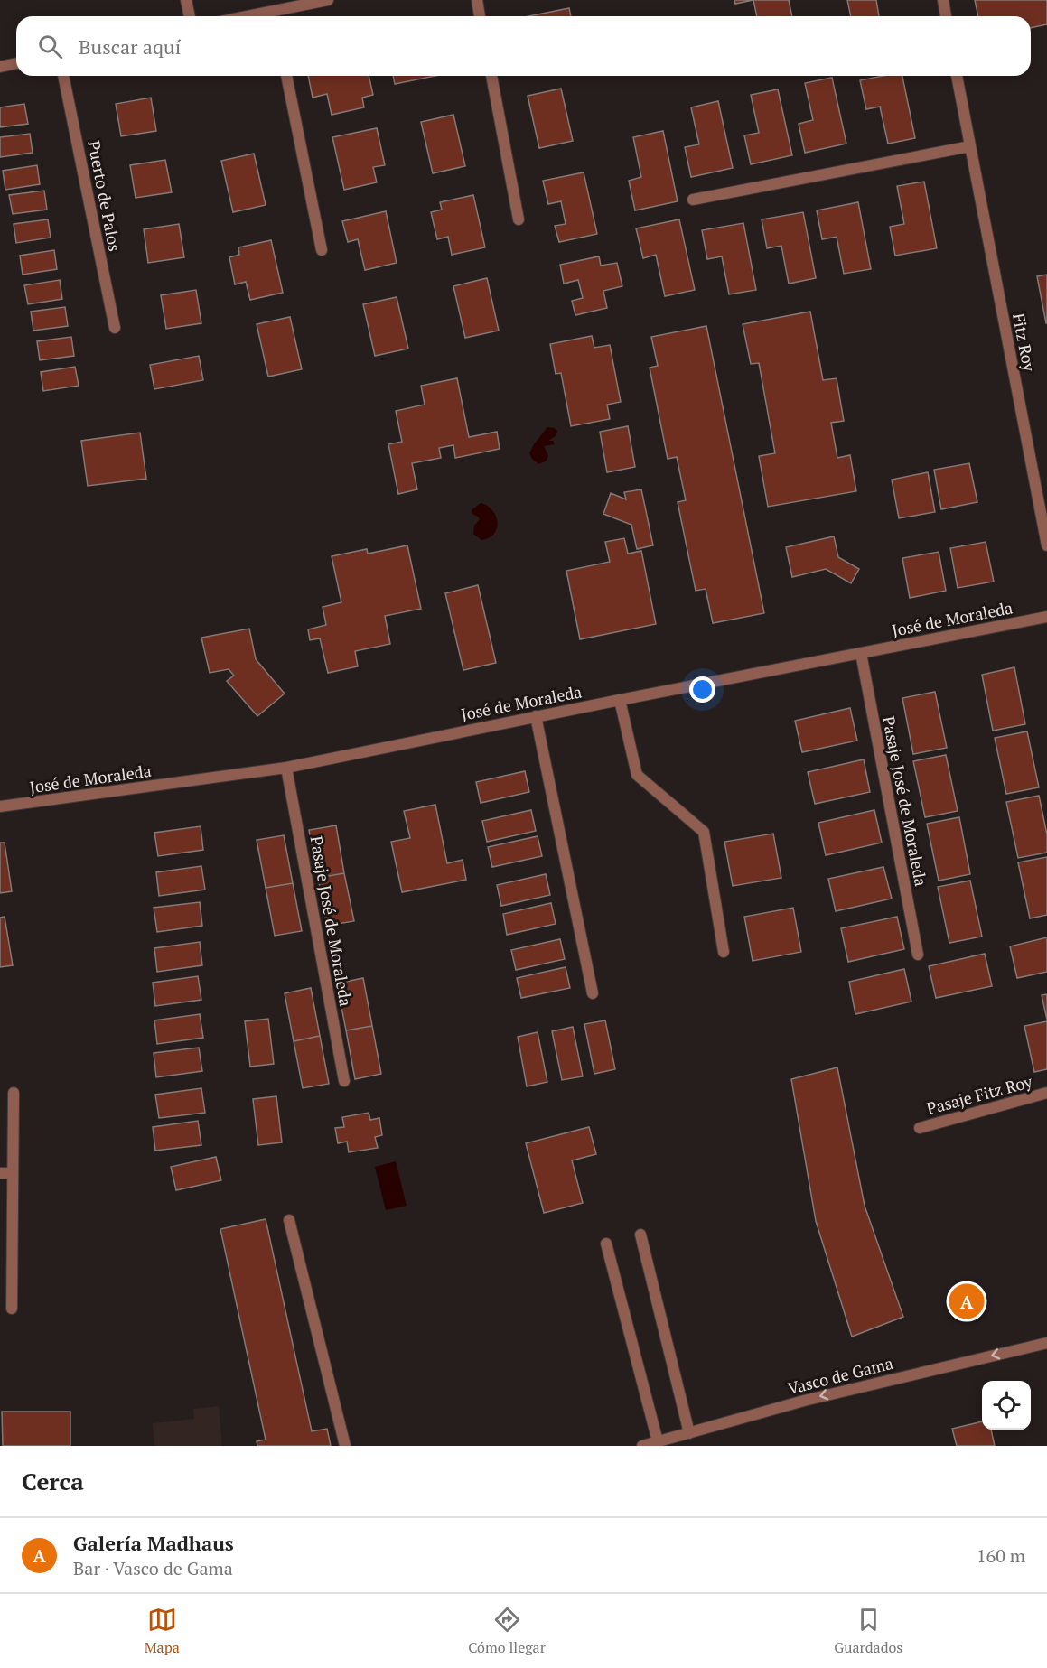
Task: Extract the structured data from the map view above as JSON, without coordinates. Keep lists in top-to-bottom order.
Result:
{
  "streets": {
    "street": [
      "Puerto de Palos",
      "Fitz Roy",
      "José de Moraleda",
      "Pasaje José de Moraleda",
      "Pasaje Fitz Roy",
      "Vasco de Gama"
    ]
  },
  "crossings": [
    ["José de Moraleda", "Pasaje José de Moraleda"]
  ],
  "one_way": ["Vasco de Gama"],
  "page": {
    "search": "Buscar aquí",
    "pins": "A",
    "heading": "Cerca",
    "list": [
      {
        "mark": "A",
        "name": "Galería Madhaus",
        "note": "Bar · Vasco de Gama",
        "value": "160 m"
      }
    ],
    "nav": ["Mapa", "Cómo llegar", "Guardados"]
  }
}
